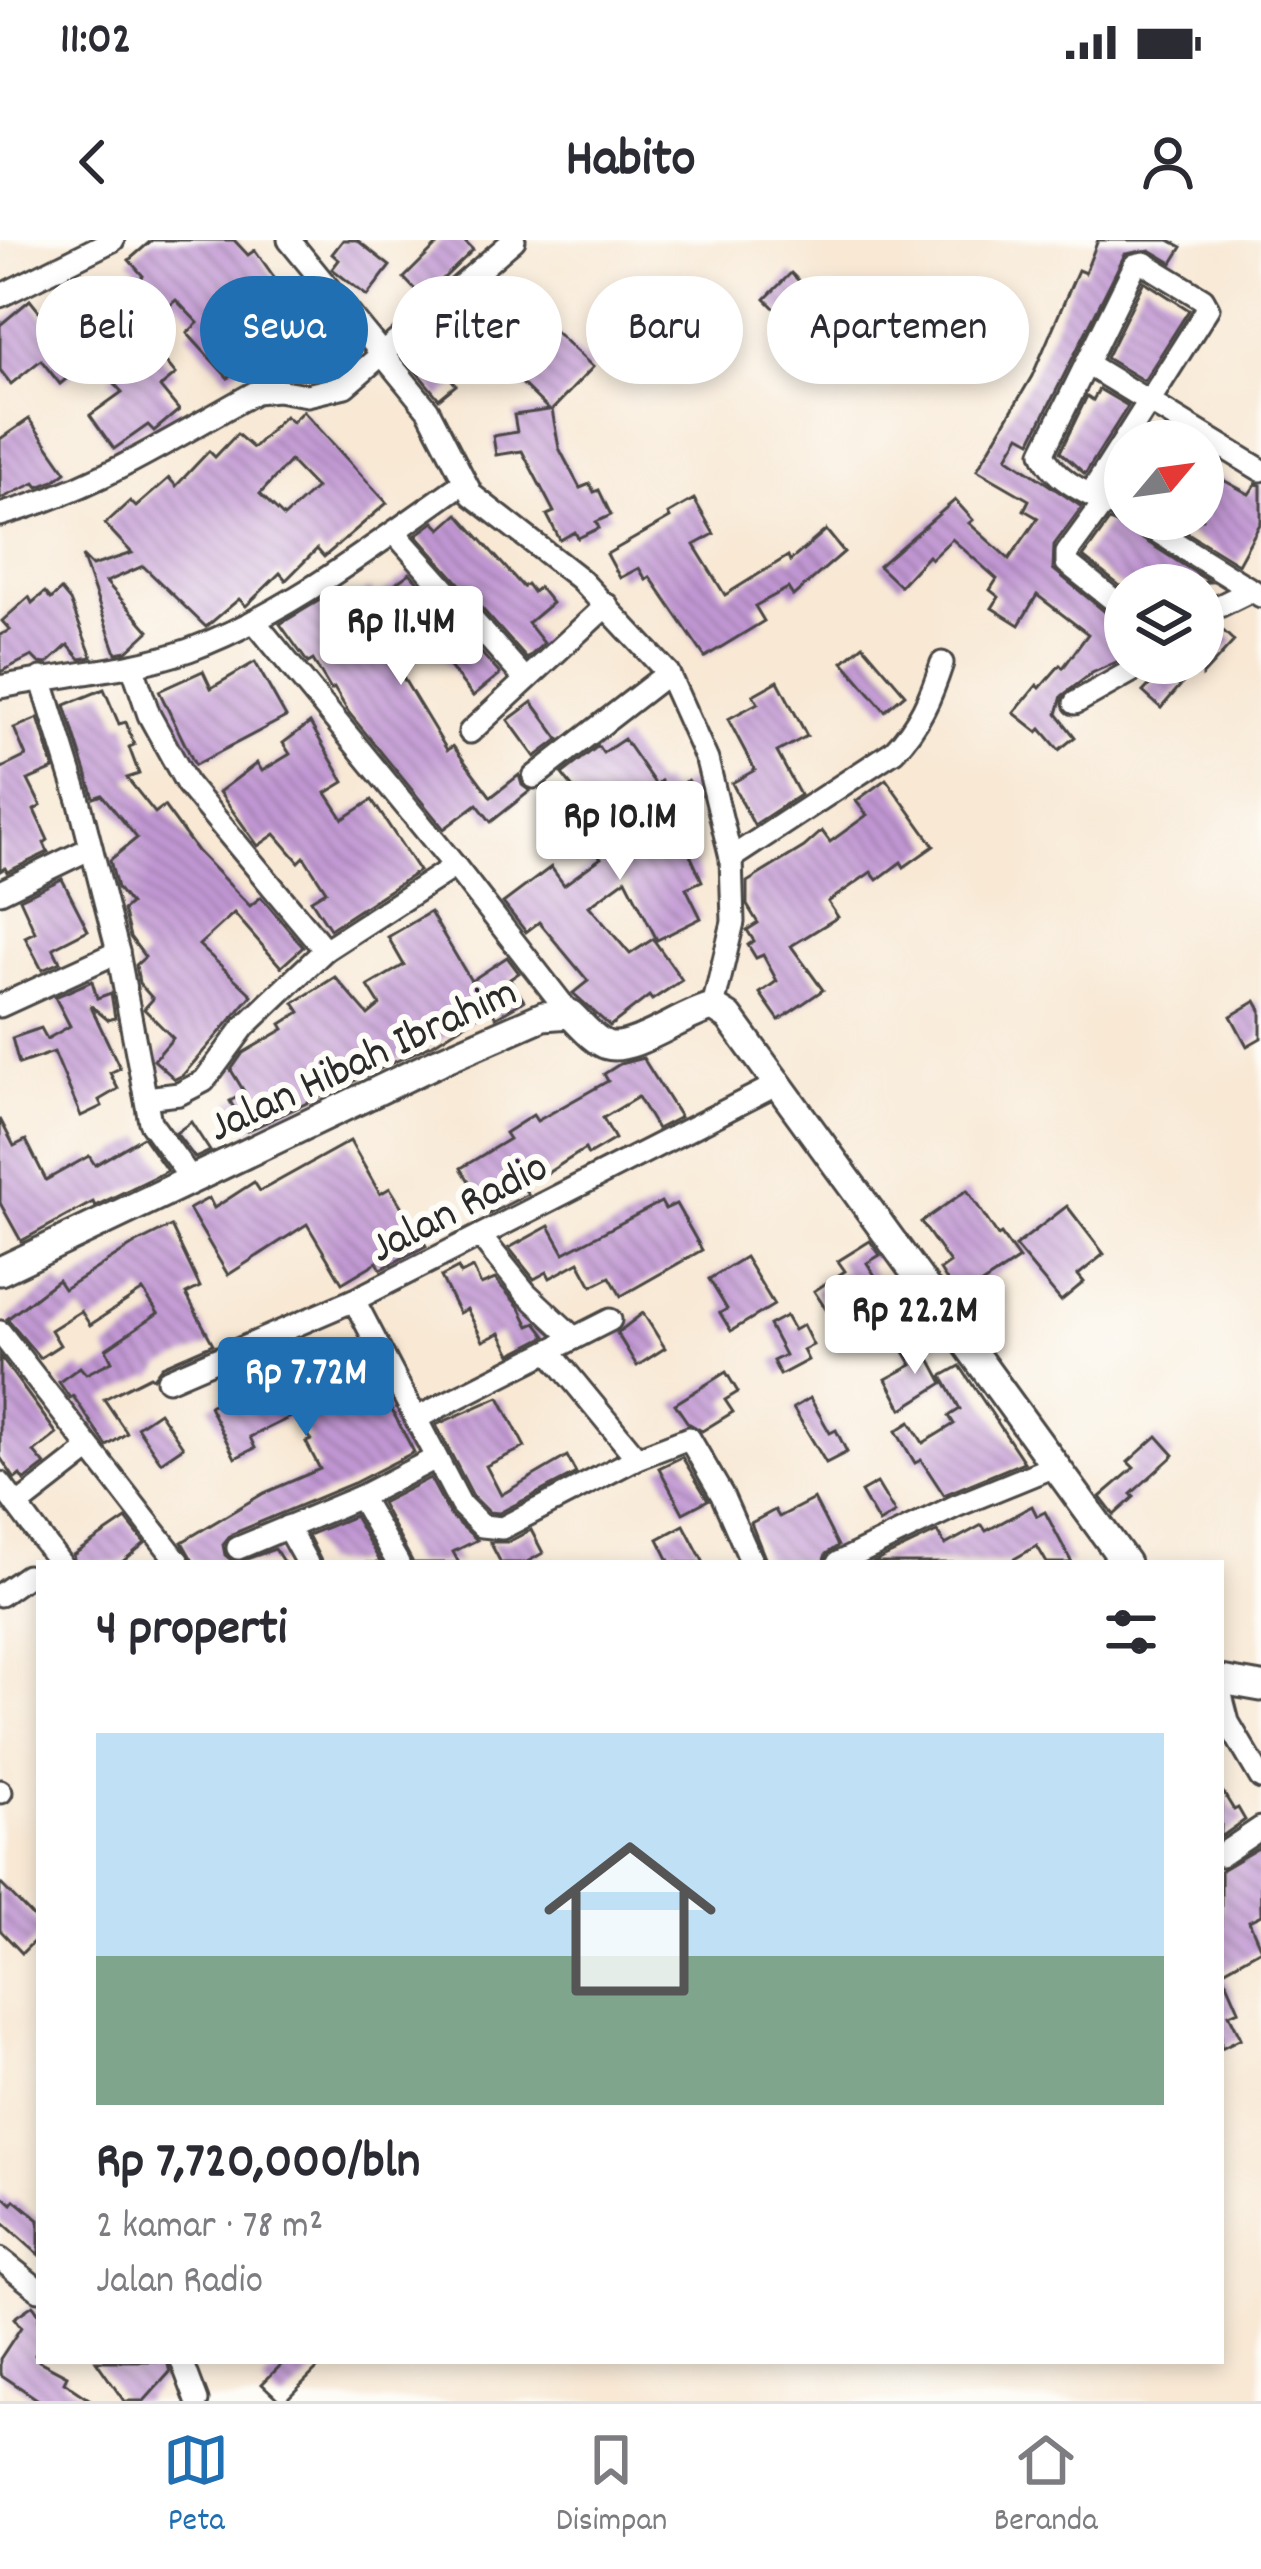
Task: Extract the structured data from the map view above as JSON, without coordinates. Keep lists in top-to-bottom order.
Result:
{
  "streets": {
    "street": ["Jalan Hibah Ibrahim", "Jalan Radio"]
  },
  "north": "top right",
  "page": {
    "status": "11:02",
    "header": "Habito",
    "chip": [
      "Beli",
      "Sewa",
      "Filter",
      "Baru",
      "Apartemen"
    ],
    "price": [
      "Rp 11.4M",
      "Rp 10.1M",
      "Rp 22.2M",
      "Rp 7.72M"
    ],
    "heading": "4 properti",
    "list": [
      {
        "name": "Rp 7,720,000/bln",
        "note": "2 kamar · 78 m² · Jalan Radio"
      }
    ],
    "tabs": ["Peta", "Disimpan", "Beranda"]
  }
}
